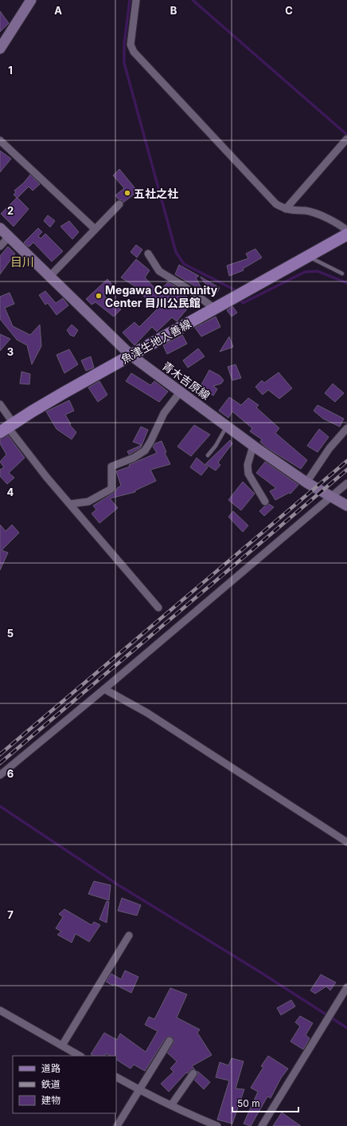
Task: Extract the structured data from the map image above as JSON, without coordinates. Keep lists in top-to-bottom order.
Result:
{
  "streets": {
    "main road": ["魚津生地入善線", "青木吉原線"]
  },
  "crossings": [
    ["魚津生地入善線", "青木吉原線"]
  ],
  "districts": ["目川"],
  "places": ["五社之社", "Megawa Community Center 目川公民館"],
  "legend": ["道路", "鉄道", "建物"],
  "scale_bar": "50 m",
  "grid": {
    "columns": ["A", "B", "C"],
    "rows": [
      "1",
      "2",
      "3",
      "4",
      "5",
      "6",
      "7"
    ]
  }
}
